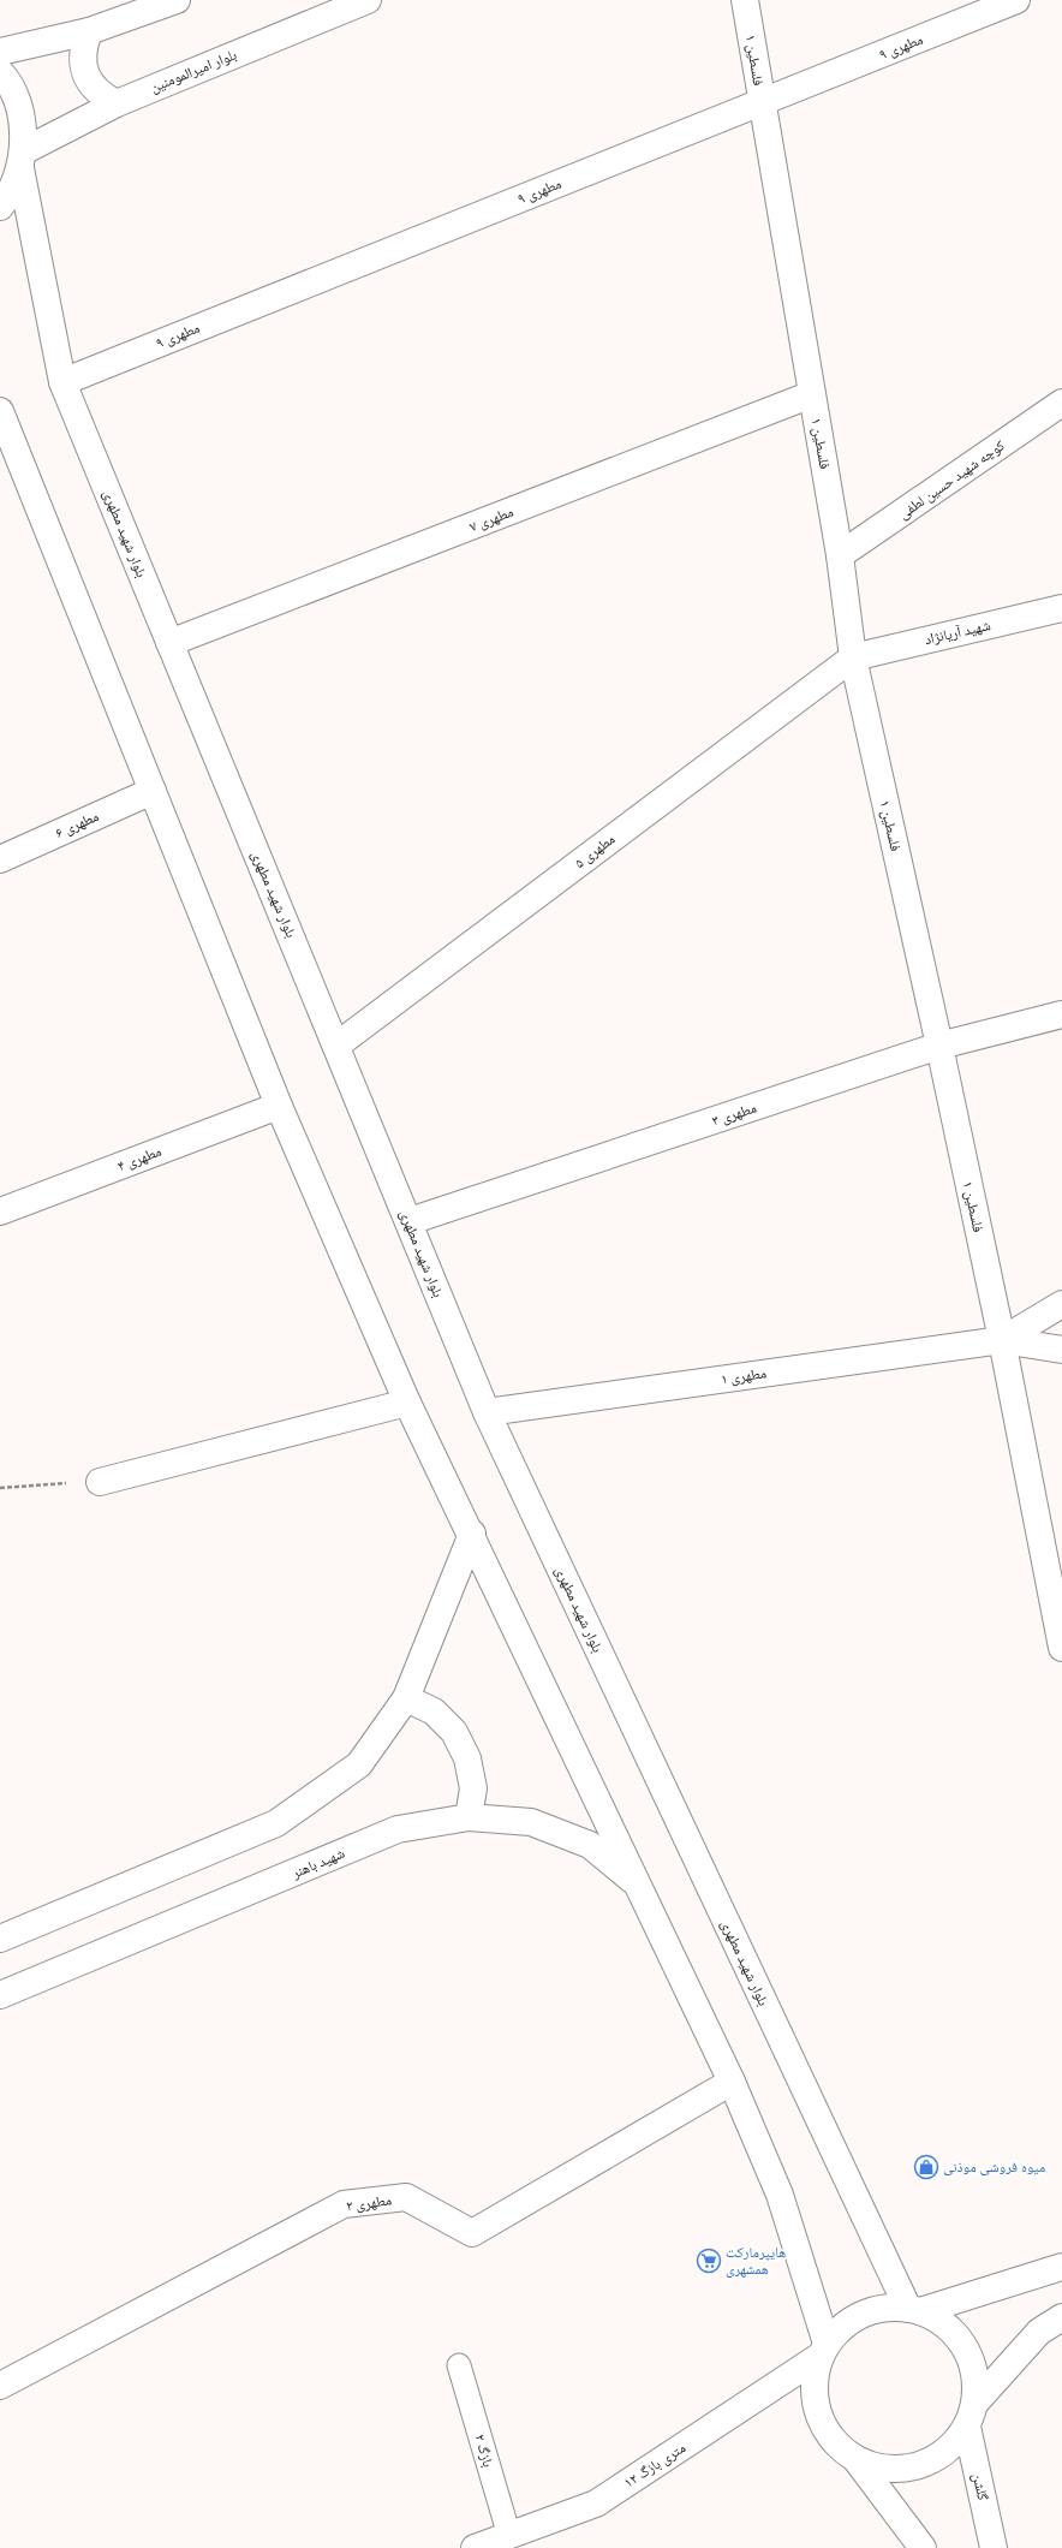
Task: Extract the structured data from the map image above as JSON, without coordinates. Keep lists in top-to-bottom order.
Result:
{
  "streets": {
    "street": [
      "مطهری ۹",
      "فلسطین ۱",
      "بلوار امیرالمومنین",
      "کوچه شهید حسین لطفی",
      "مطهری ۷",
      "بلوار شهید مطهری",
      "شهید آریانژاد",
      "مطهری ۶",
      "مطهری ۵",
      "مطهری ۳",
      "مطهری ۴",
      "مطهری ۱",
      "شهید باهنر",
      "مطهری ۲",
      "۱۲ متری بازگ",
      "گلشن"
    ],
    "lane": ["بازگ ۲"]
  },
  "crossings": [
    ["مطهری ۹", "فلسطین ۱"],
    ["مطهری ۹", "بلوار شهید مطهری"],
    ["فلسطین ۱", "کوچه شهید حسین لطفی"],
    ["فلسطین ۱", "مطهری ۷"],
    ["فلسطین ۱", "شهید آریانژاد"],
    ["فلسطین ۱", "مطهری ۵"],
    ["فلسطین ۱", "مطهری ۳"],
    ["فلسطین ۱", "مطهری ۱"],
    ["بلوار امیرالمومنین", "بلوار شهید مطهری"],
    ["مطهری ۷", "بلوار شهید مطهری"],
    ["بلوار شهید مطهری", "مطهری ۵"],
    ["بلوار شهید مطهری", "مطهری ۳"],
    ["بلوار شهید مطهری", "مطهری ۱"],
    ["بلوار شهید مطهری", "۱۲ متری بازگ"],
    ["بلوار شهید مطهری", "گلشن"],
    ["شهید آریانژاد", "مطهری ۵"],
    ["بازگ ۲", "۱۲ متری بازگ"],
    ["۱۲ متری بازگ", "گلشن"]
  ],
  "places": {
    "shop": ["میوه فروشی موذنی"],
    "supermarket": ["هايپرماركت همشهری"]
  }
}
